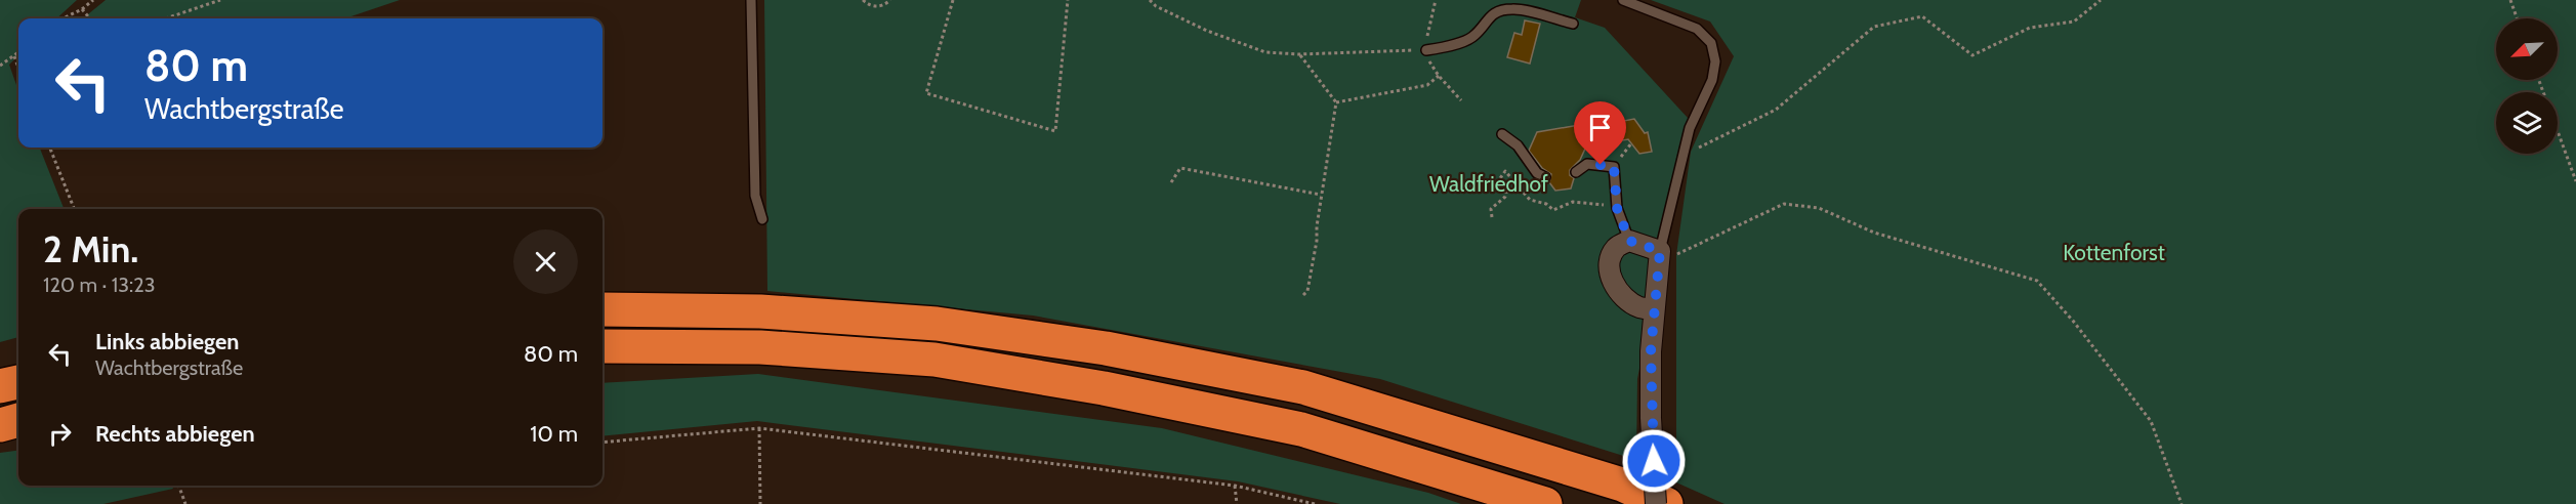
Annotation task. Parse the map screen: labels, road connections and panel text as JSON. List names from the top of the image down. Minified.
{"parks":["Waldfriedhof","Kottenforst"],"north":"bottom left","page":{"turn":["80 m","Wachtbergstraße"],"heading":["2 Min.","120 m · 13:23"],"list":[{"name":"Links abbiegen","note":"Wachtbergstraße","value":"80 m"},{"name":"Rechts abbiegen","value":"10 m"}]}}
